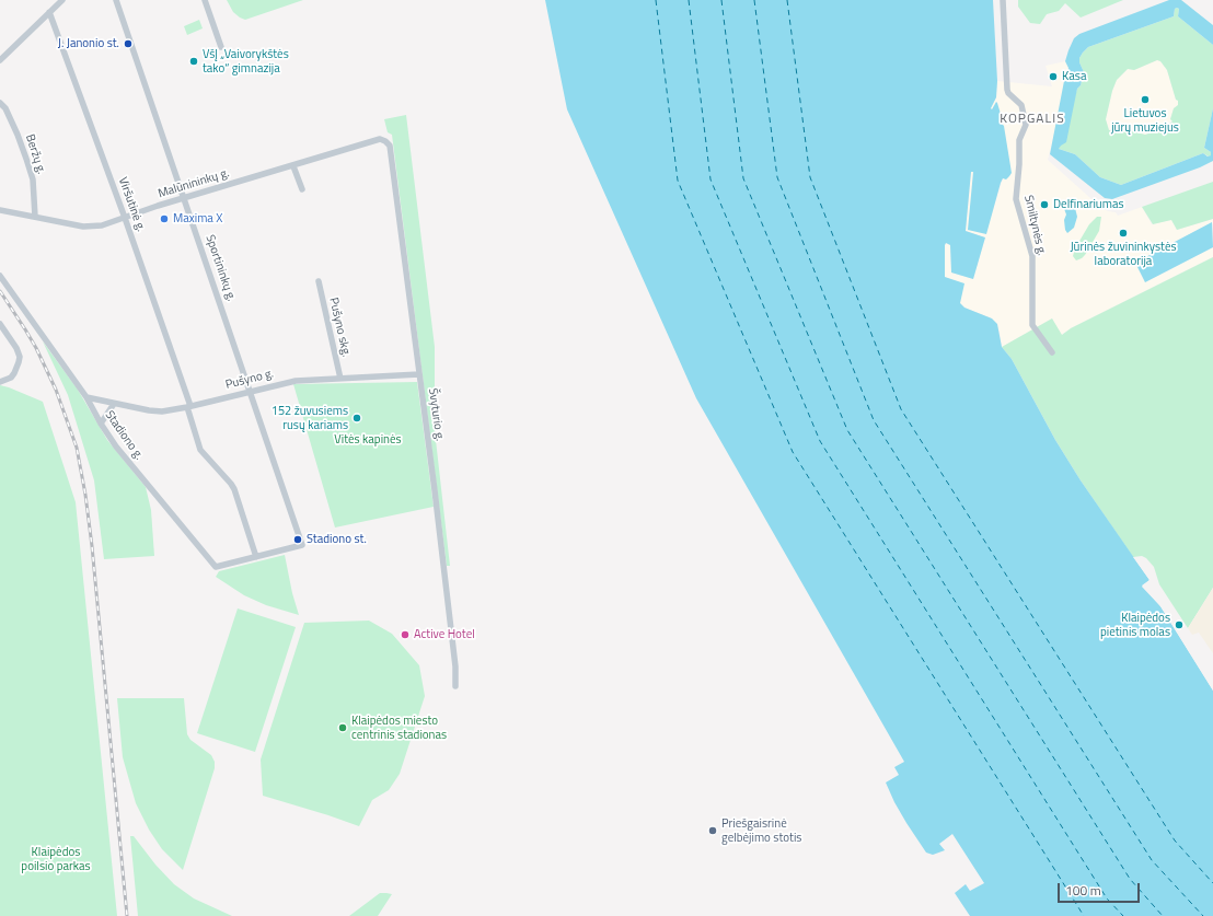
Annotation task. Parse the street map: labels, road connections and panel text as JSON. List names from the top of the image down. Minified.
{"streets":{"street":["Beržų g.","Malūnininkų g.","Viršutinė g.","Smiltynės g.","Sportininkų g.","Pušyno skg.","Pušyno g.","Švyturio g.","Stadiono g."]},"crossings":[["Beržų g.","Malūnininkų g."],["Malūnininkų g.","Viršutinė g."],["Malūnininkų g.","Sportininkų g."],["Malūnininkų g.","Švyturio g."],["Viršutinė g.","Pušyno g."],["Sportininkų g.","Pušyno g."],["Sportininkų g.","Stadiono g."],["Pušyno skg.","Pušyno g."],["Pušyno g.","Švyturio g."],["Pušyno g.","Stadiono g."]],"districts":["KOPGALIS"],"parks":["Vitės kapinės","Klaipėdos poilsio parkas"],"places":["J. Janonio st.","VšĮ „Vaivorykštės tako“ gimnazija","Kasa","Lietuvos jūrų muziejus","Delfinariumas","Maxima X","Jūrinės žuvininkystės laboratorija","152 žuvusiems rusų kariams","Stadiono st.","Klaipėdos pietinis molas","Active Hotel","Klaipėdos miesto centrinis stadionas","Priešgaisrinė gelbėjimo stotis"],"scale_bar":"100 m"}
